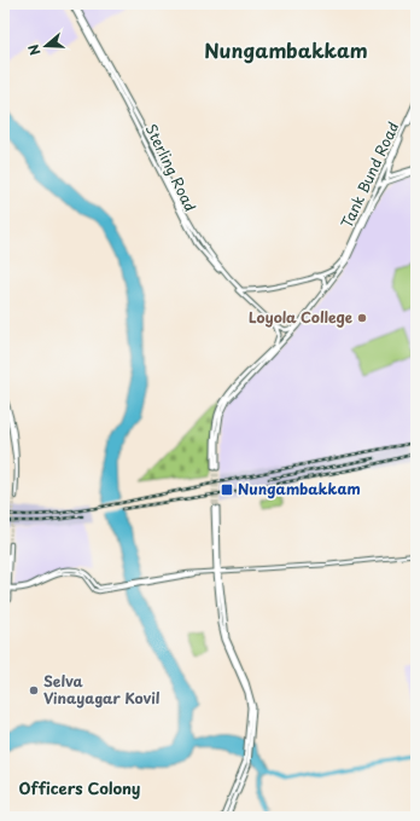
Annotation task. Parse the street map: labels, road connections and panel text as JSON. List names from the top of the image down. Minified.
{"streets":{"main road":["Sterling Road","Tank Bund Road"]},"districts":["Nungambakkam","Officers Colony"],"places":{"other":["Loyola College","Selva Vinayagar Kovil"],"transit":["Nungambakkam"]},"north":"left"}
